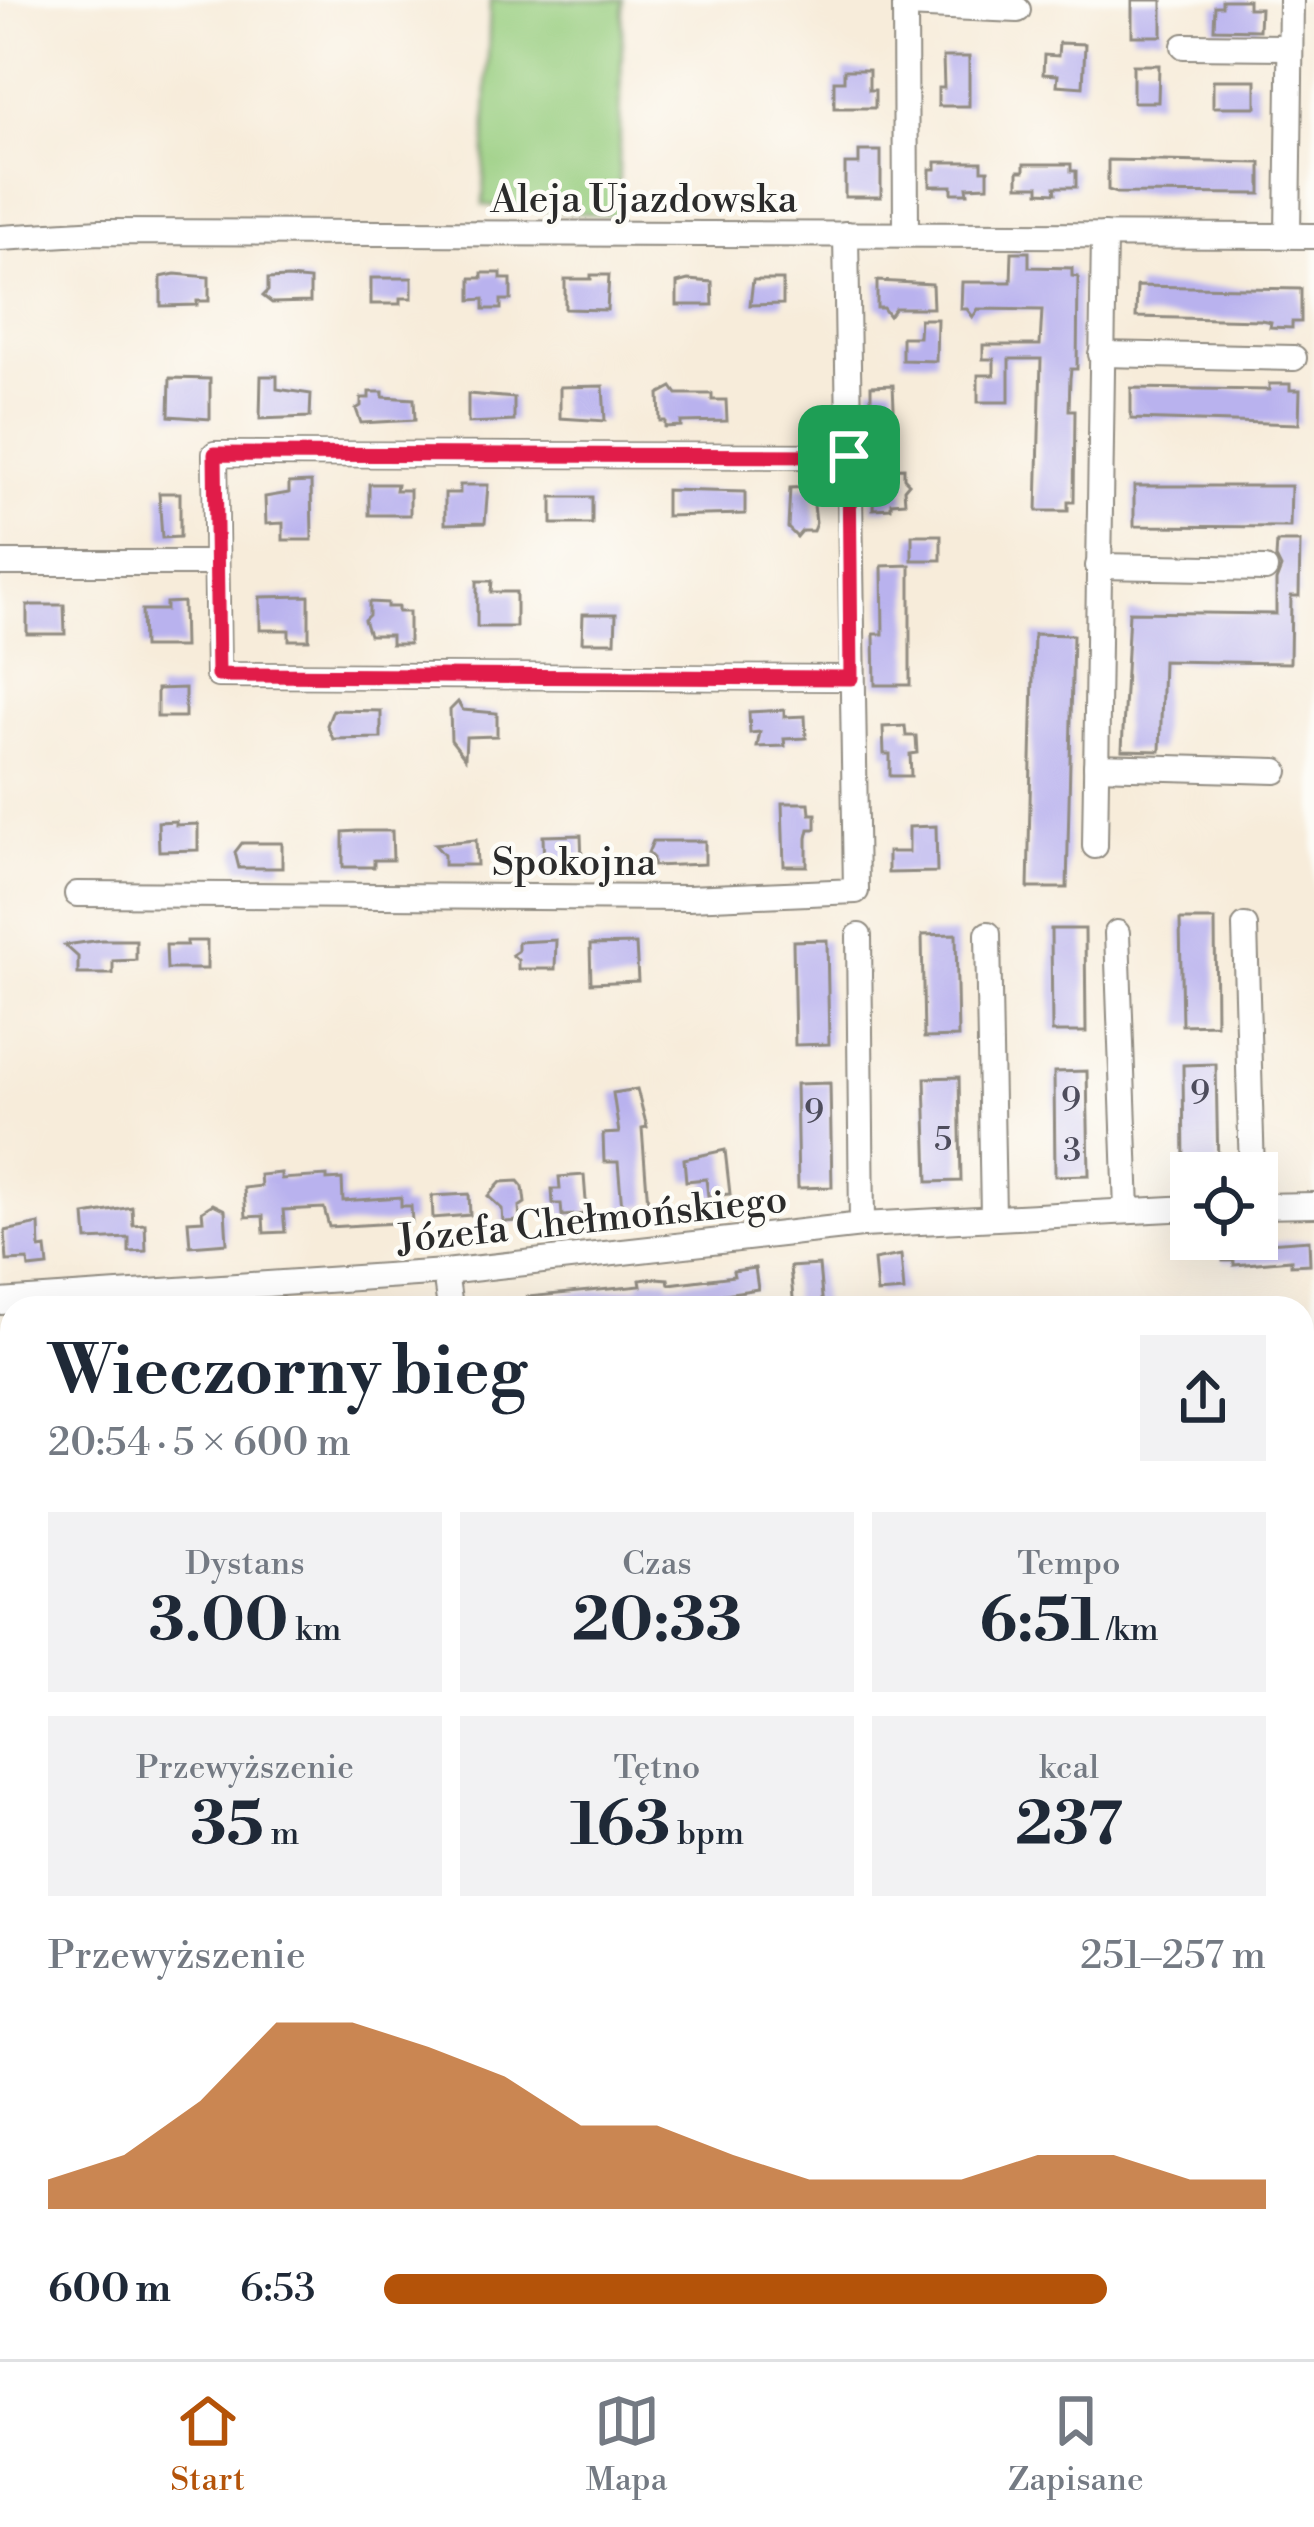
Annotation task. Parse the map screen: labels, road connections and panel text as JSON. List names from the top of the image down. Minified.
{"streets":{"street":["Aleja Ujazdowska","Spokojna","Józefa Chełmońskiego"]},"crossings":[["Aleja Ujazdowska","Spokojna"]],"house_numbers":["9","9","9","5","3"],"page":{"heading":["Wieczorny bieg","20:54 · 5 × 600 m"],"stats":[["Dystans","3.00 km"],["Czas","20:33"],["Tempo","6:51 /km"],["Przewyższenie","35 m"],["Tętno","163 bpm"],["kcal","237"]],"chart":["Przewyższenie","251–257 m"],"list":[{"name":"600 m","note":"6:53"}],"tabs":["Start","Mapa","Zapisane"]}}
